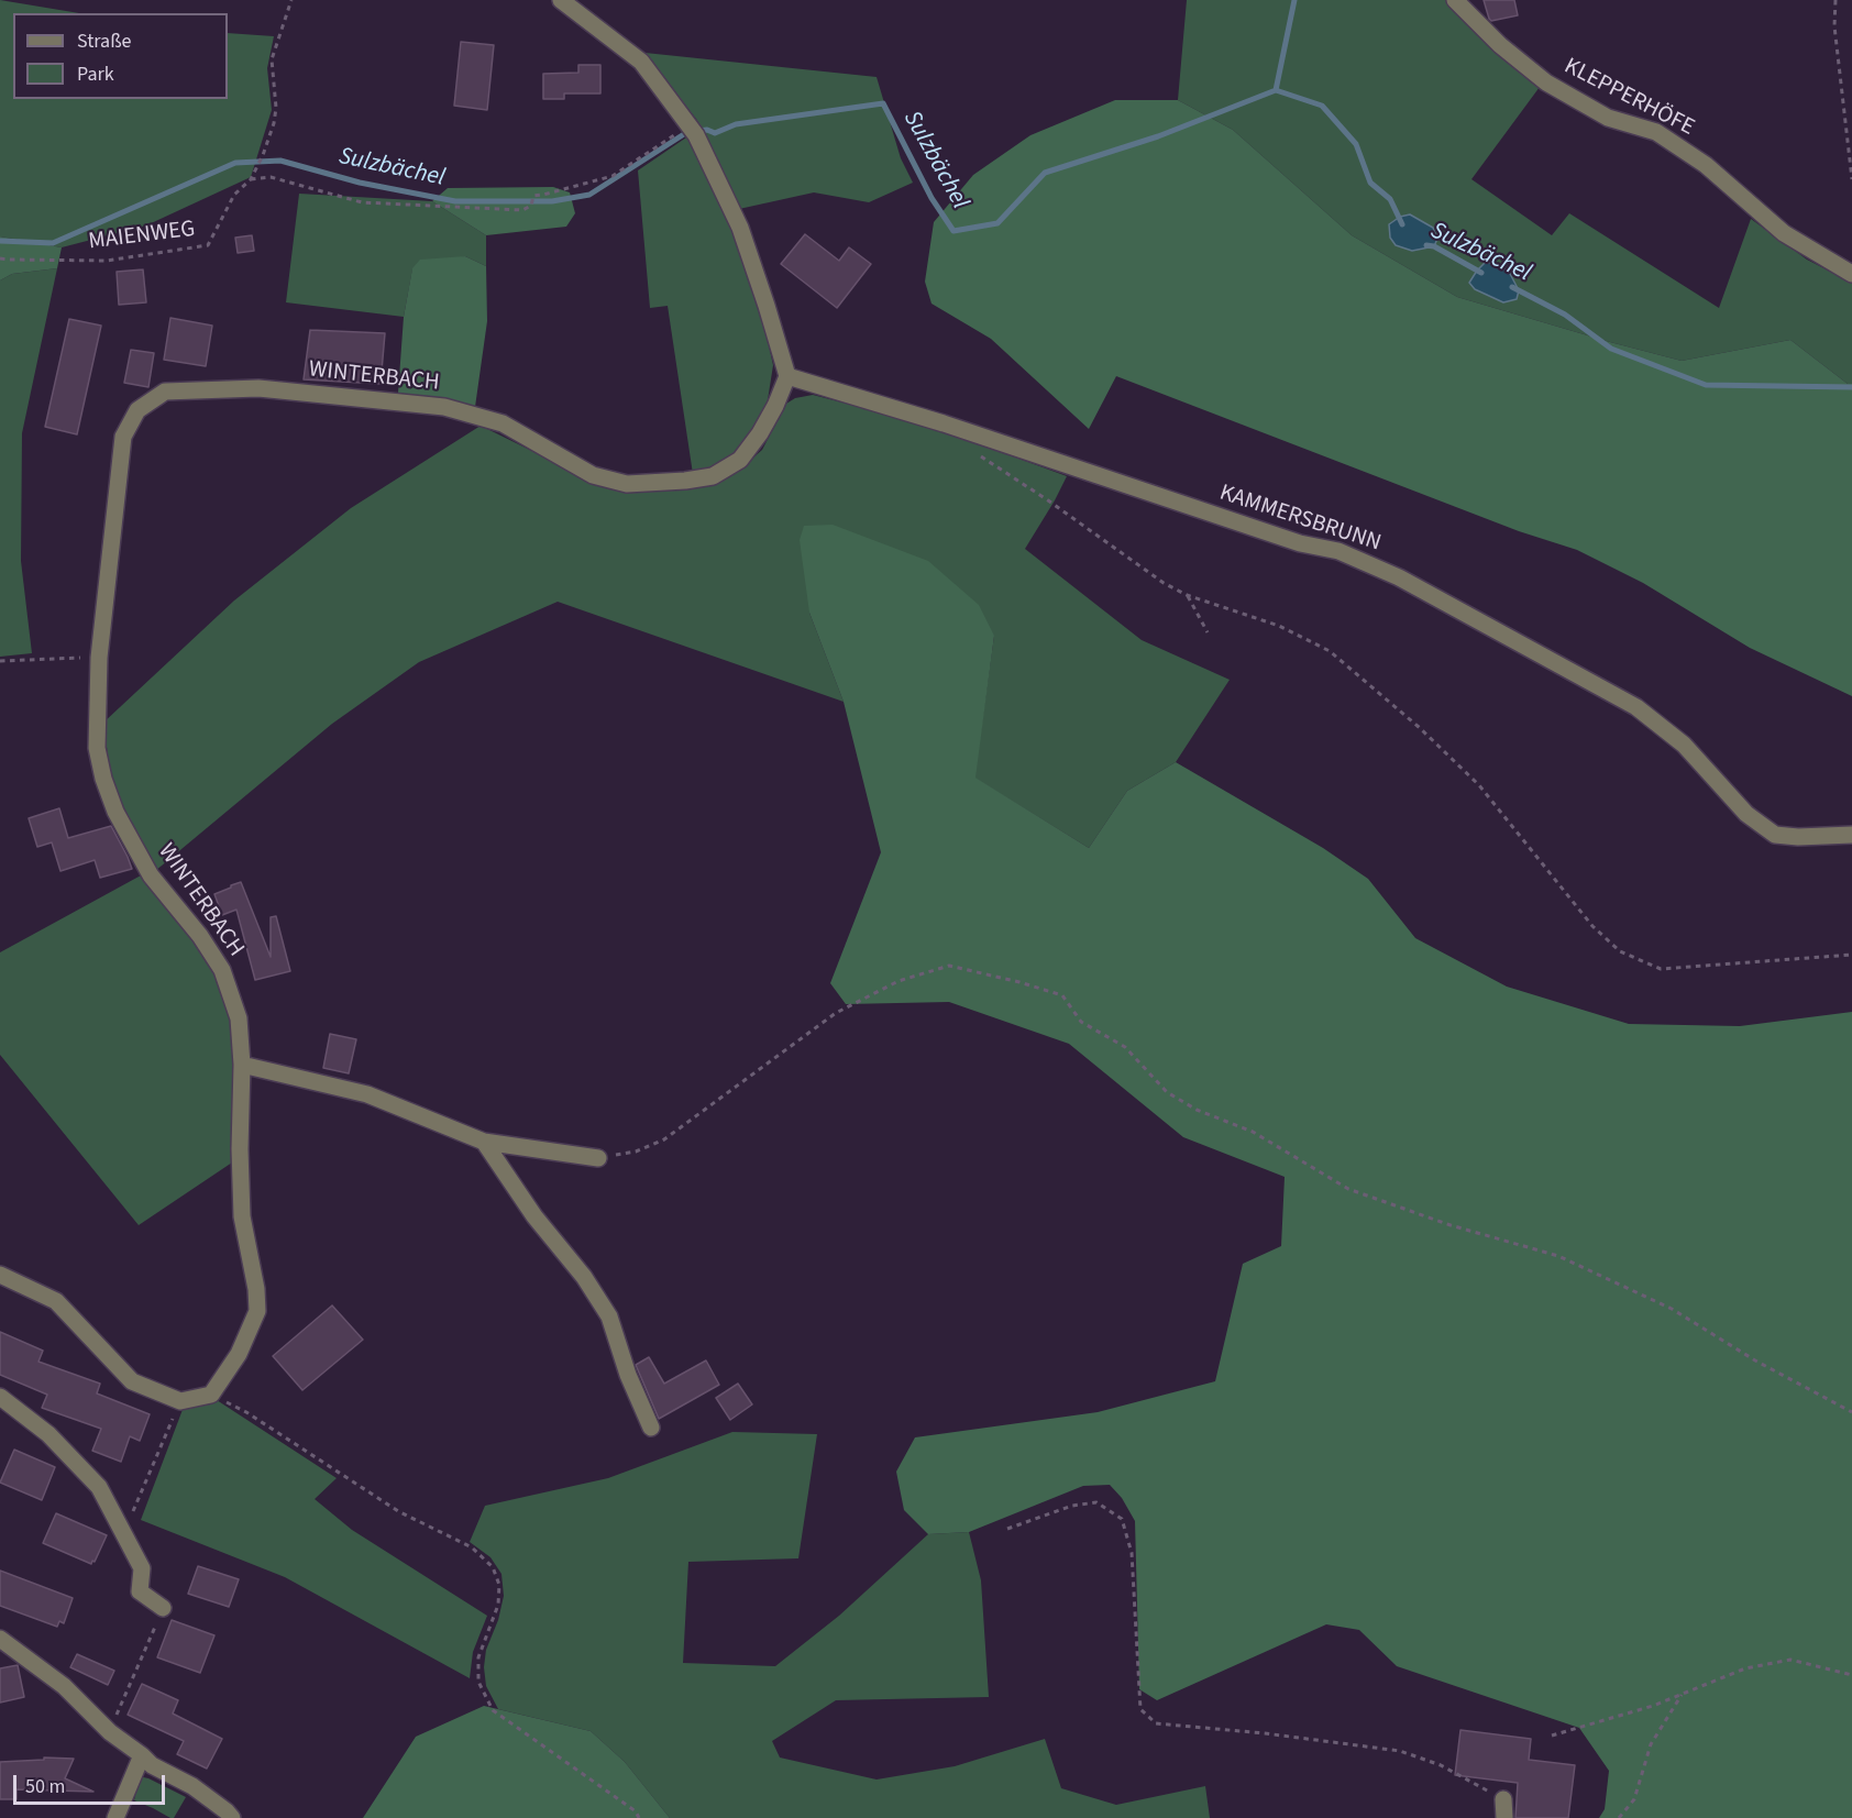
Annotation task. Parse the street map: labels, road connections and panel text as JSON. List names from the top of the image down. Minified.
{"streets":{"street":["KLEPPERHÖFE","WINTERBACH","KAMMERSBRUNN"],"path":["MAIENWEG"]},"crossings":[["WINTERBACH","KAMMERSBRUNN"]],"water":["Sulzbächel"],"legend":["Straße","Park"],"scale_bar":"50 m"}
